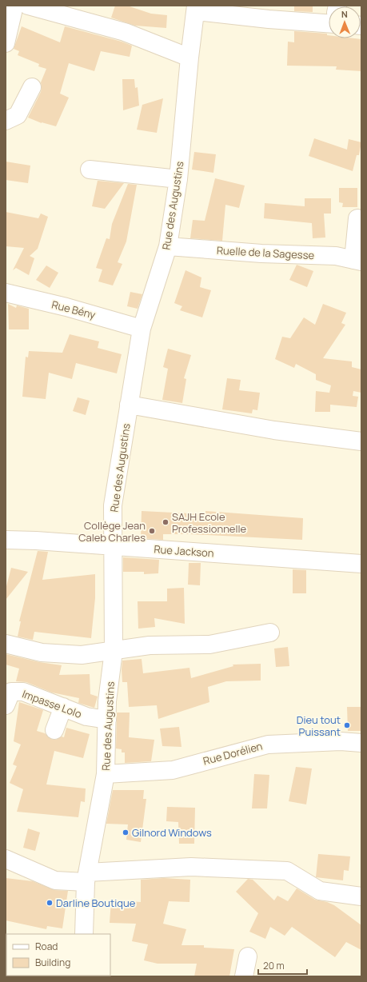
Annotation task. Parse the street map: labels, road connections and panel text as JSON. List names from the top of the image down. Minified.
{"streets":{"street":["Rue des Augustins","Ruelle de la Sagesse","Rue Bény","Rue Jackson","Impasse Lolo","Rue Dorélien"]},"crossings":[["Rue des Augustins","Ruelle de la Sagesse"],["Rue des Augustins","Rue Bény"],["Rue des Augustins","Rue Jackson"],["Rue des Augustins","Impasse Lolo"],["Rue des Augustins","Rue Dorélien"]],"places":["SAJH Ecole Professionnelle","Collège Jean Caleb Charles","Dieu tout Puissant","Gilnord Windows","Darline Boutique"],"legend":["Road","Building"],"scale_bar":"20 m","north":"top"}
